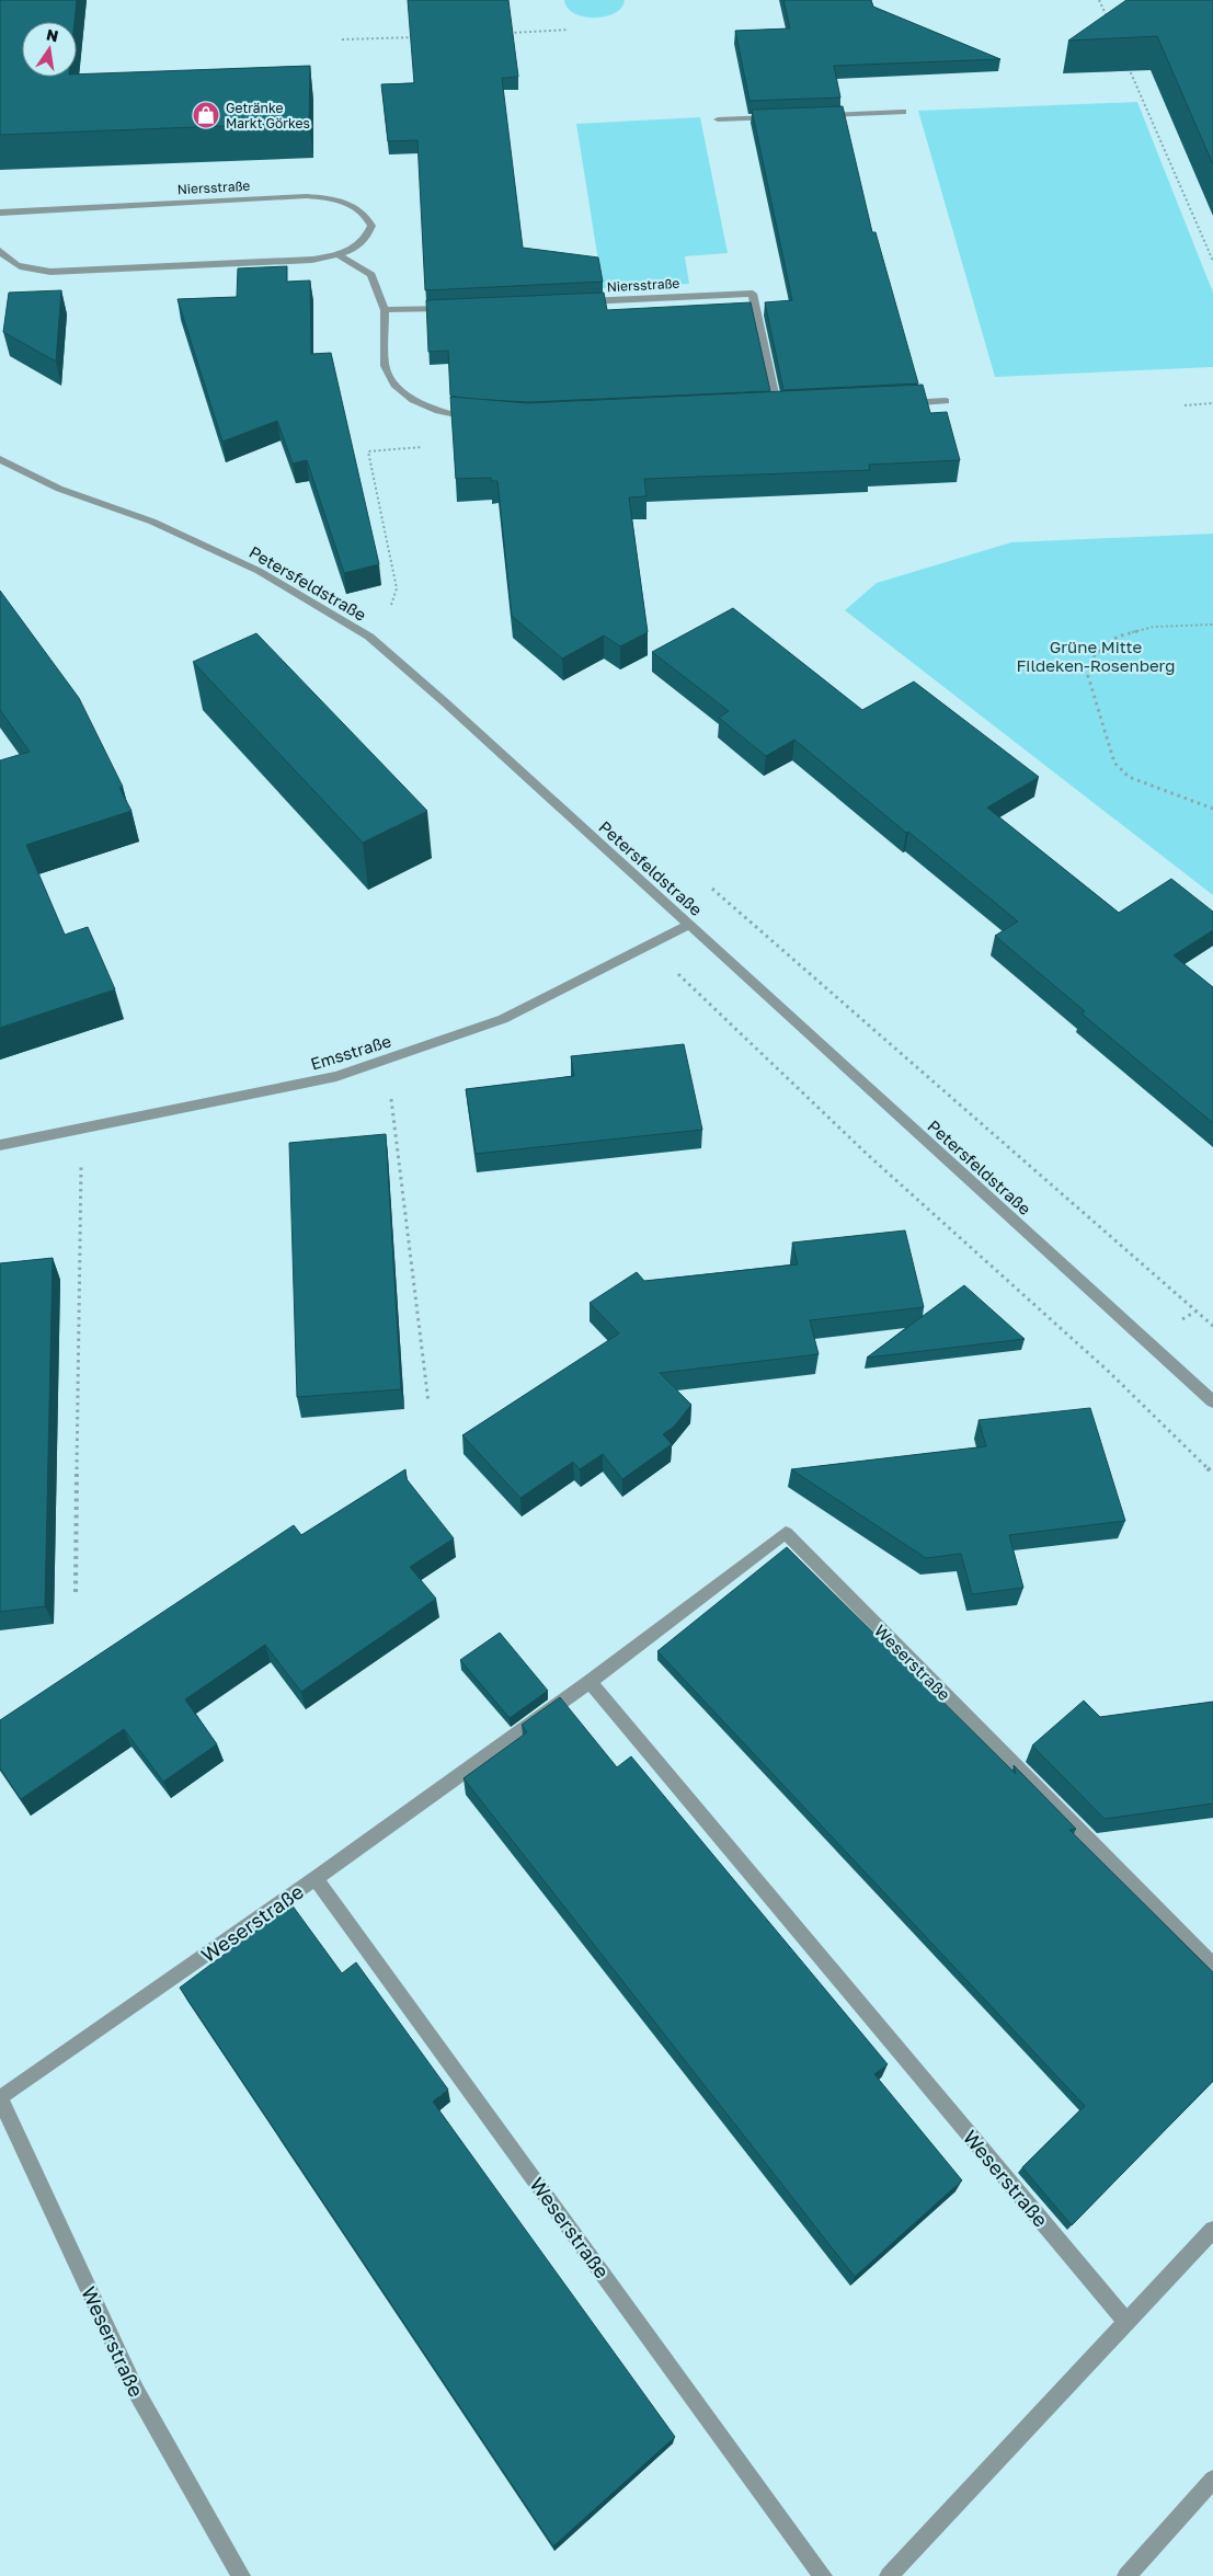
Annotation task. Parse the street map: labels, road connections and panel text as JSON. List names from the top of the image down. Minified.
{"streets":{"street":["Niersstraße","Petersfeldstraße","Emsstraße","Weserstraße"]},"crossings":[["Petersfeldstraße","Emsstraße"]],"parks":["Grüne Mitte Fildeken-Rosenberg"],"places":{"shop":["Getränke Markt Görkes"]},"north":"top"}
